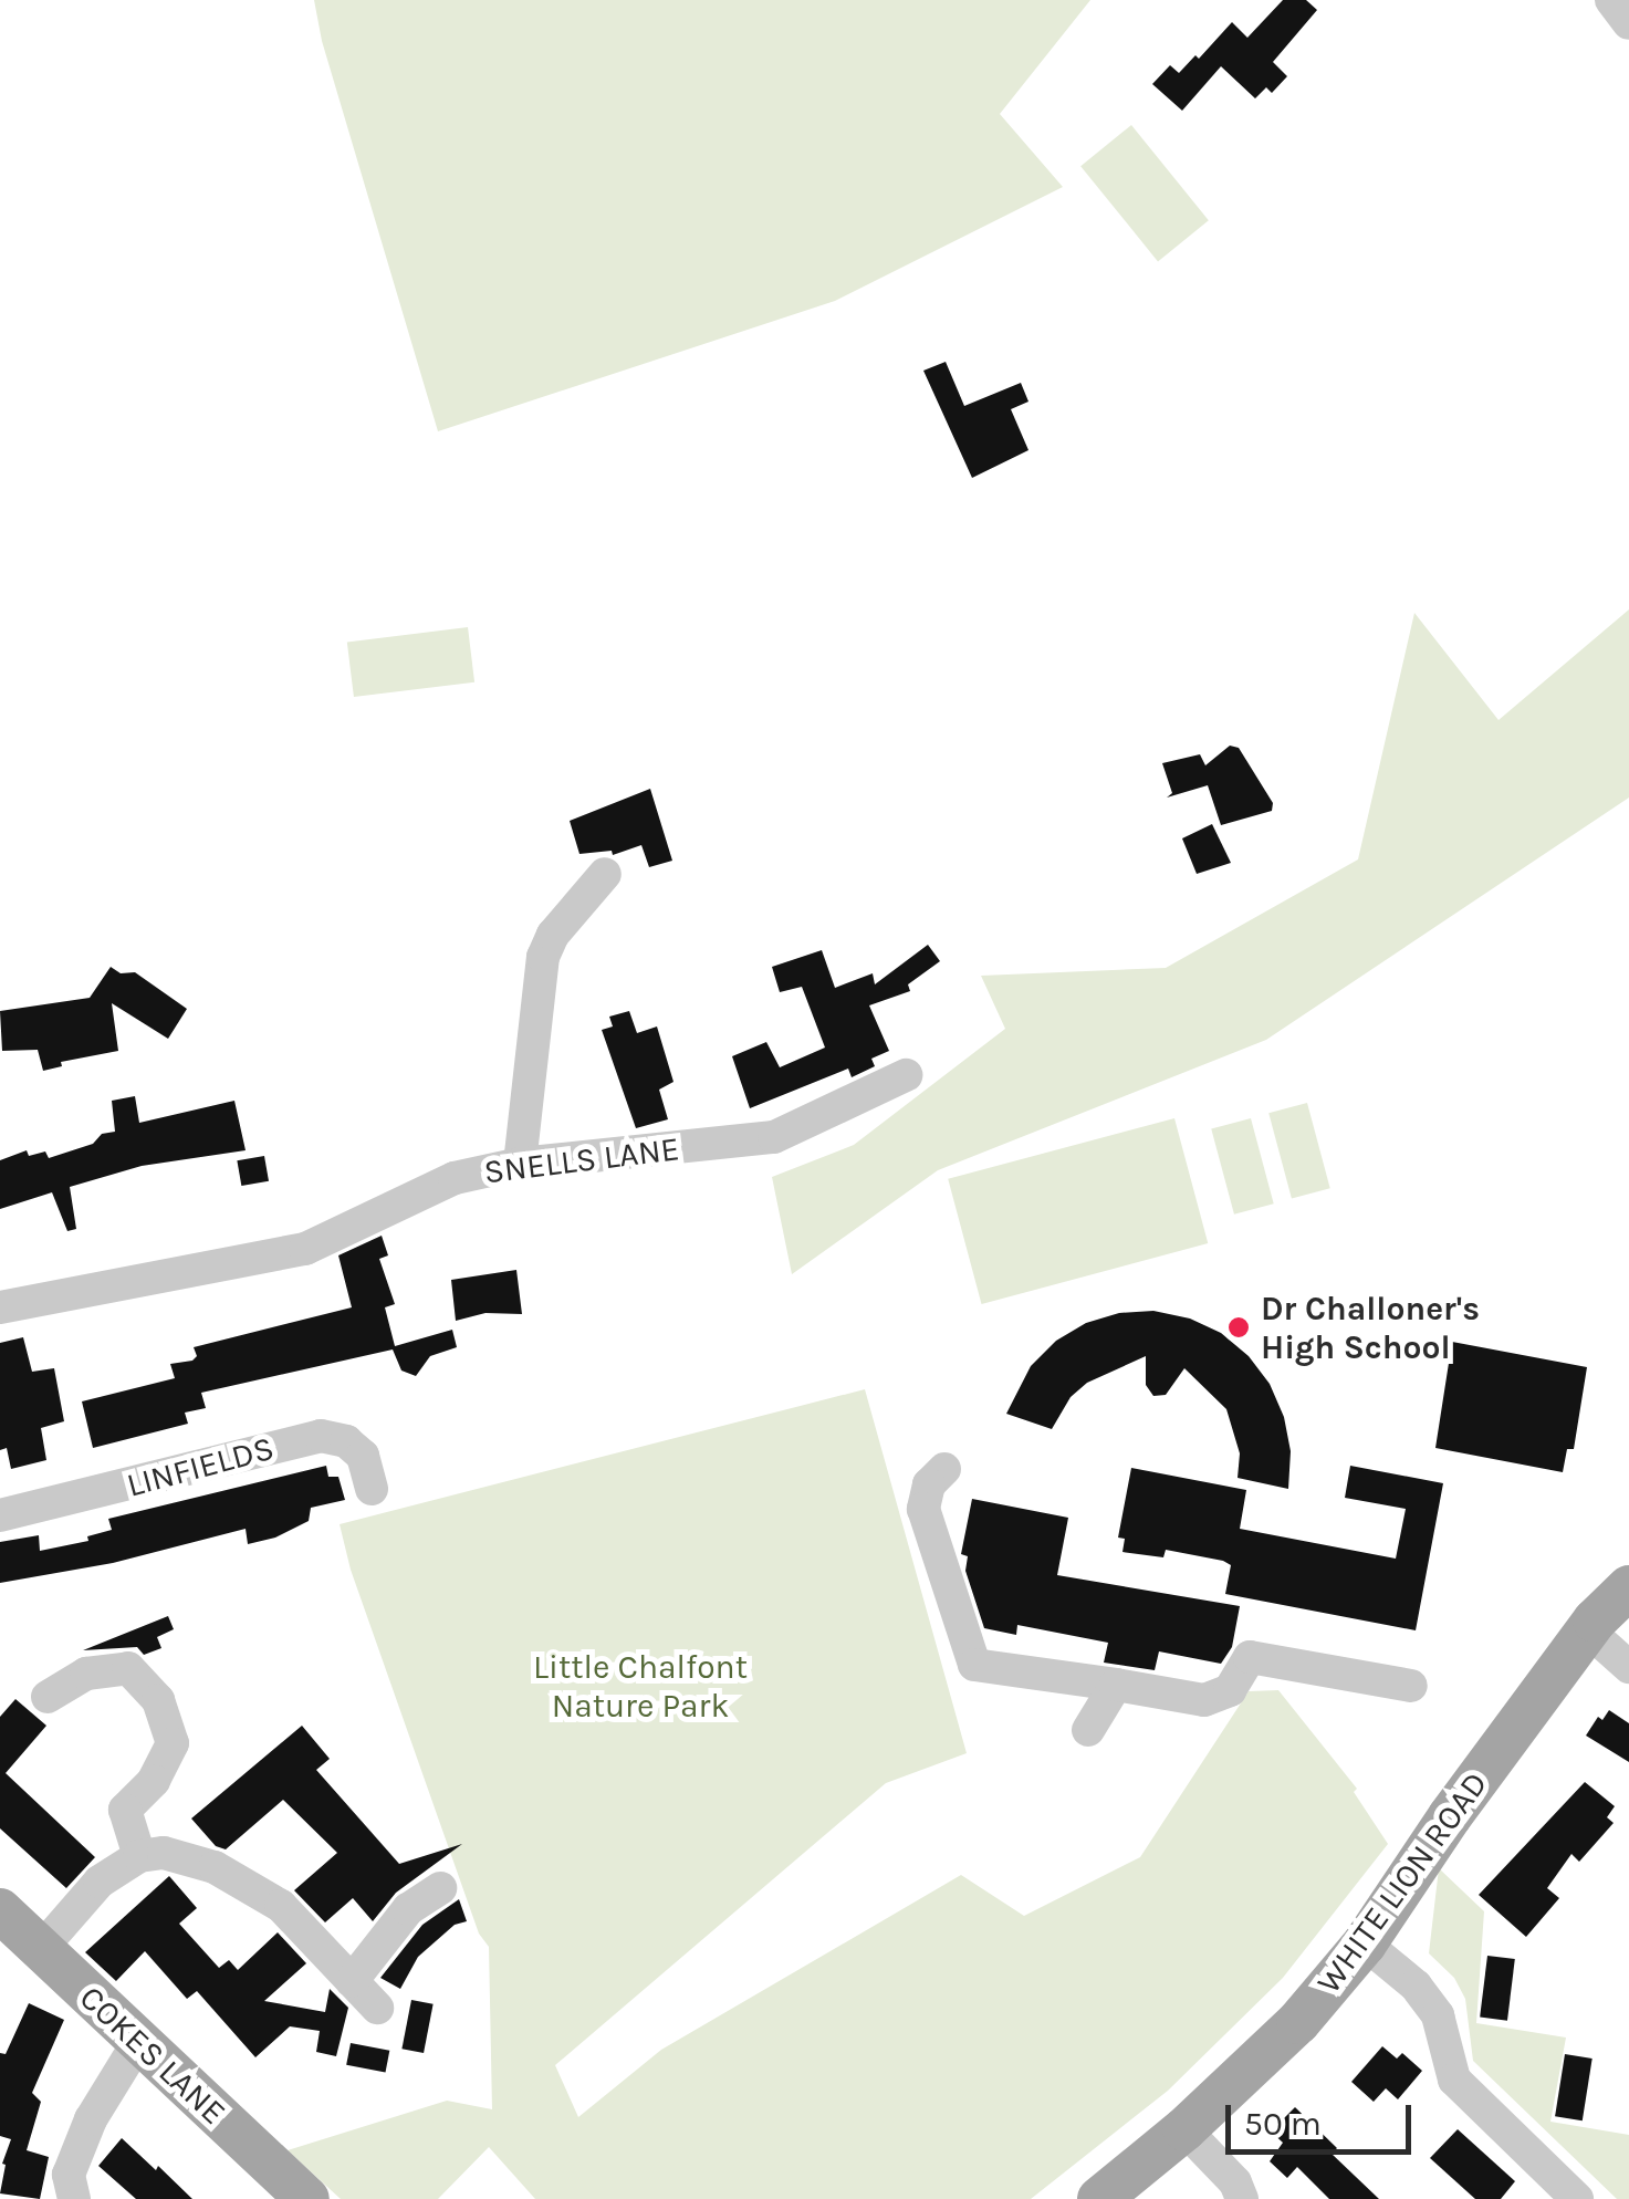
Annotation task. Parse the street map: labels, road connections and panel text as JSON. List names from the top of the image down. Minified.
{"streets":{"main road":["WHITE LION ROAD","COKES LANE"],"street":["SNELLS LANE","LINFIELDS"]},"parks":["Little Chalfont Nature Park"],"places":["Dr Challoner's High School"],"scale_bar":"50 m"}
